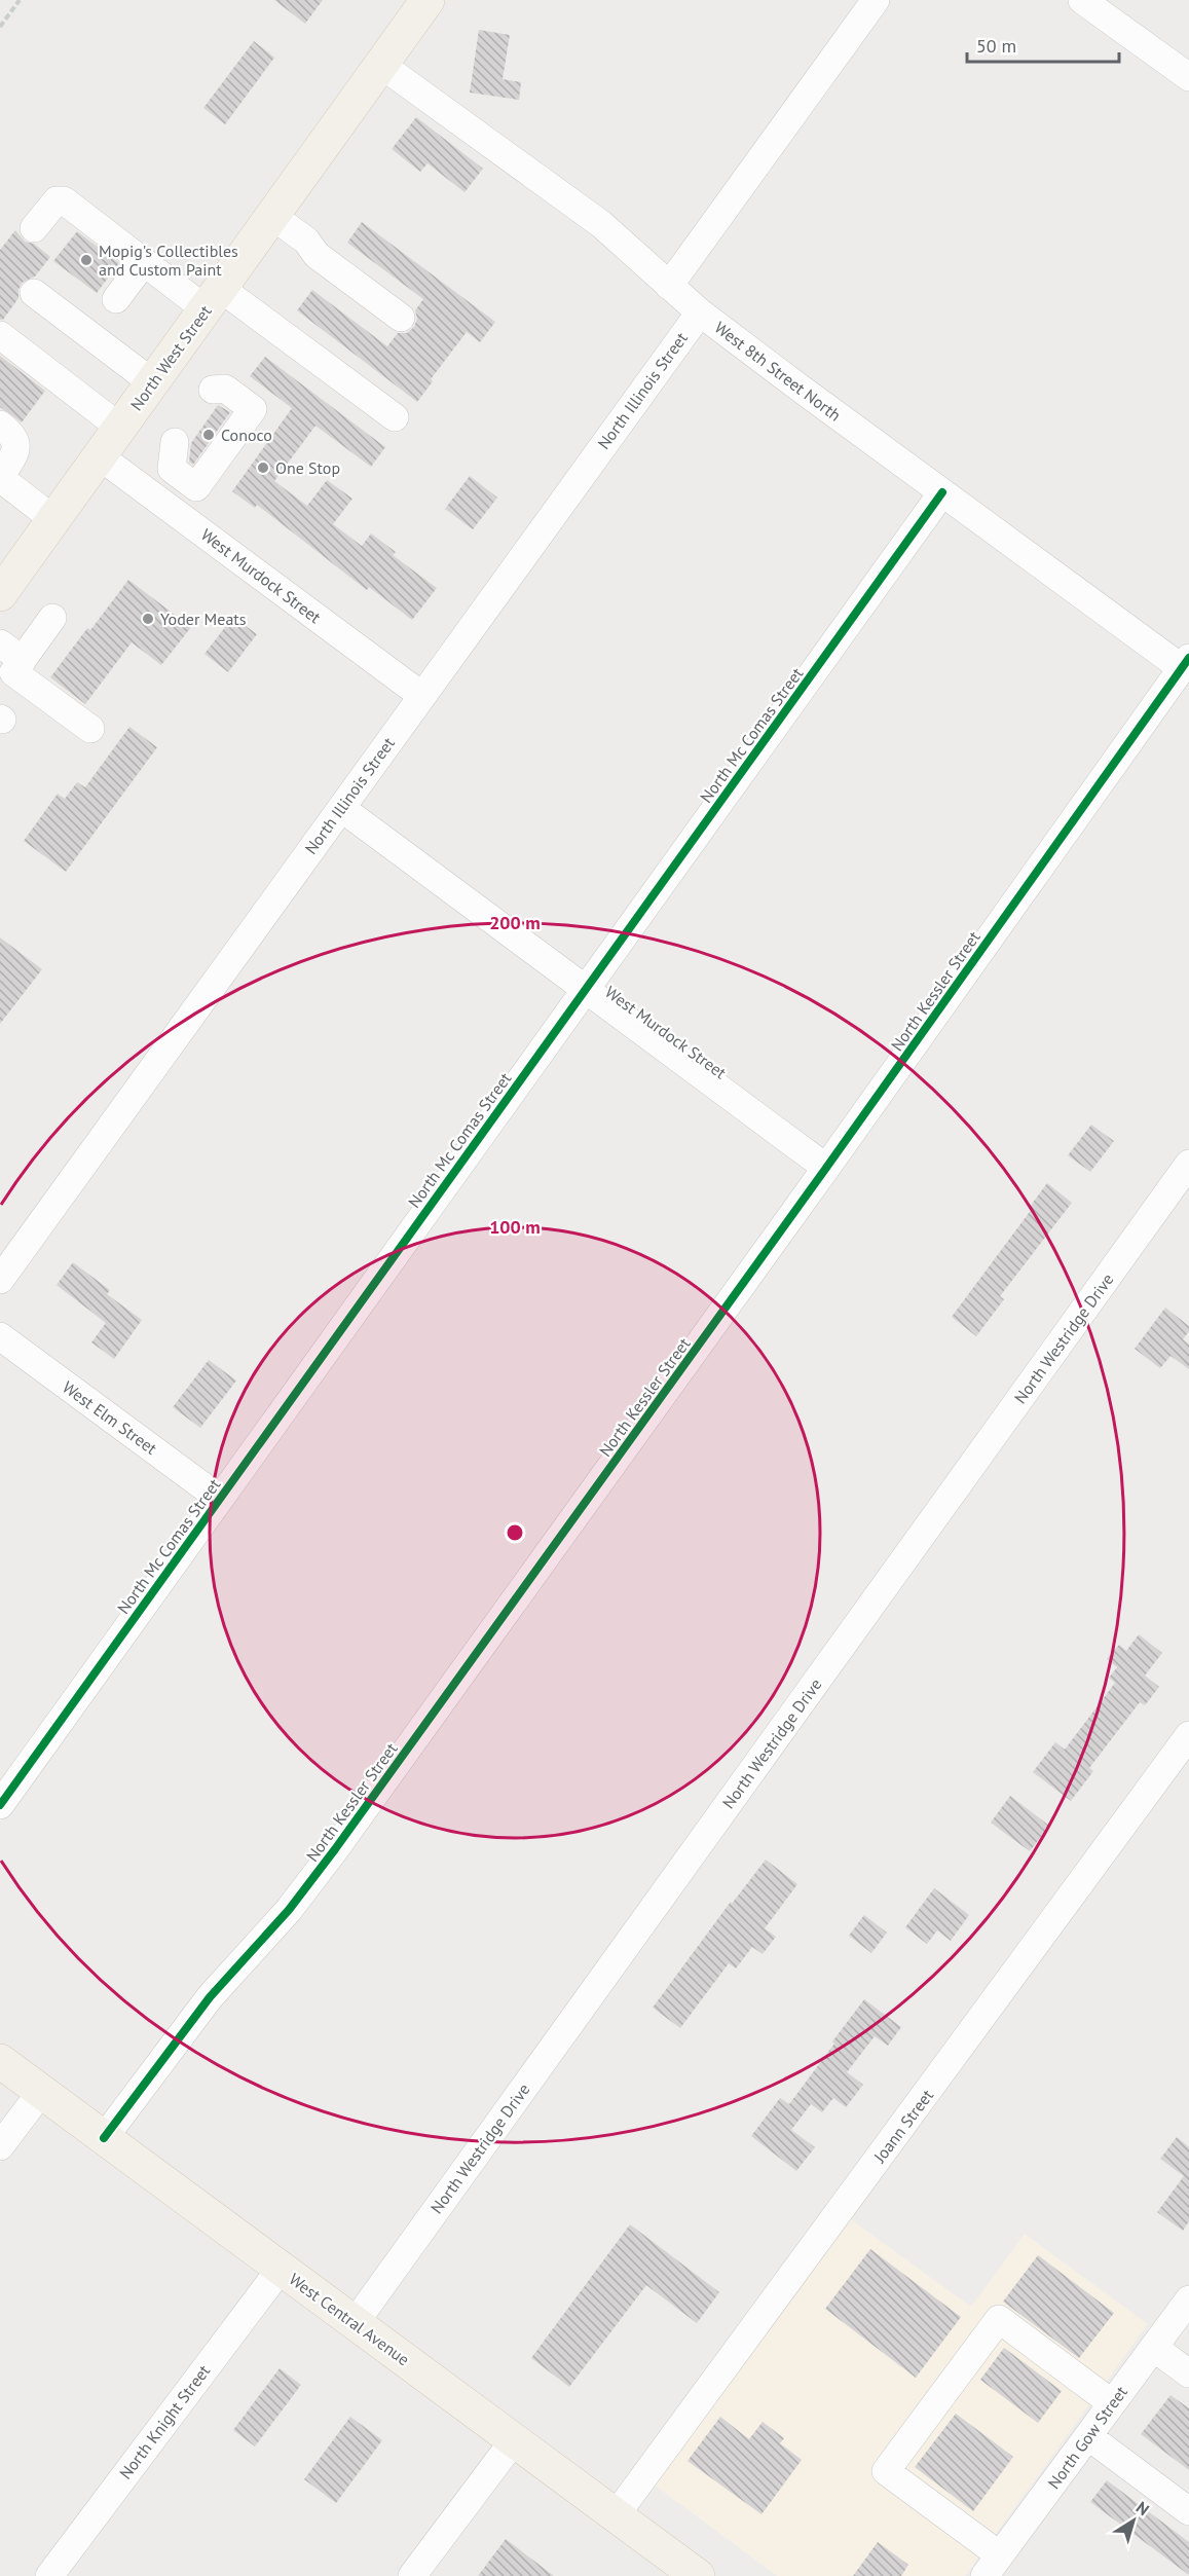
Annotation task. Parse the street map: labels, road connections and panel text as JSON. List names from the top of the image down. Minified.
{"streets":{"main road":["North West Street","West Central Avenue"],"street":["West 8th Street North","North Illinois Street","West Murdock Street","North Mc Comas Street","North Kessler Street","North Westridge Drive","West Elm Street","Joann Street","North Knight Street","North Gow Street"]},"crossings":[["North West Street","West 8th Street North"],["North West Street","West Murdock Street"],["West 8th Street North","North Illinois Street"],["West 8th Street North","North Mc Comas Street"],["West 8th Street North","North Kessler Street"],["North Illinois Street","West Murdock Street"],["West Murdock Street","North Mc Comas Street"],["West Murdock Street","North Kessler Street"],["North Mc Comas Street","West Elm Street"],["North Kessler Street","West Central Avenue"],["North Westridge Drive","West Central Avenue"],["Joann Street","West Central Avenue"],["West Central Avenue","North Knight Street"]],"places":["Mopig's Collectibles and Custom Paint","Conoco","One Stop","Yoder Meats"],"scale_bar":"50 m","north":"top right","rings":["200 m","100 m"]}
